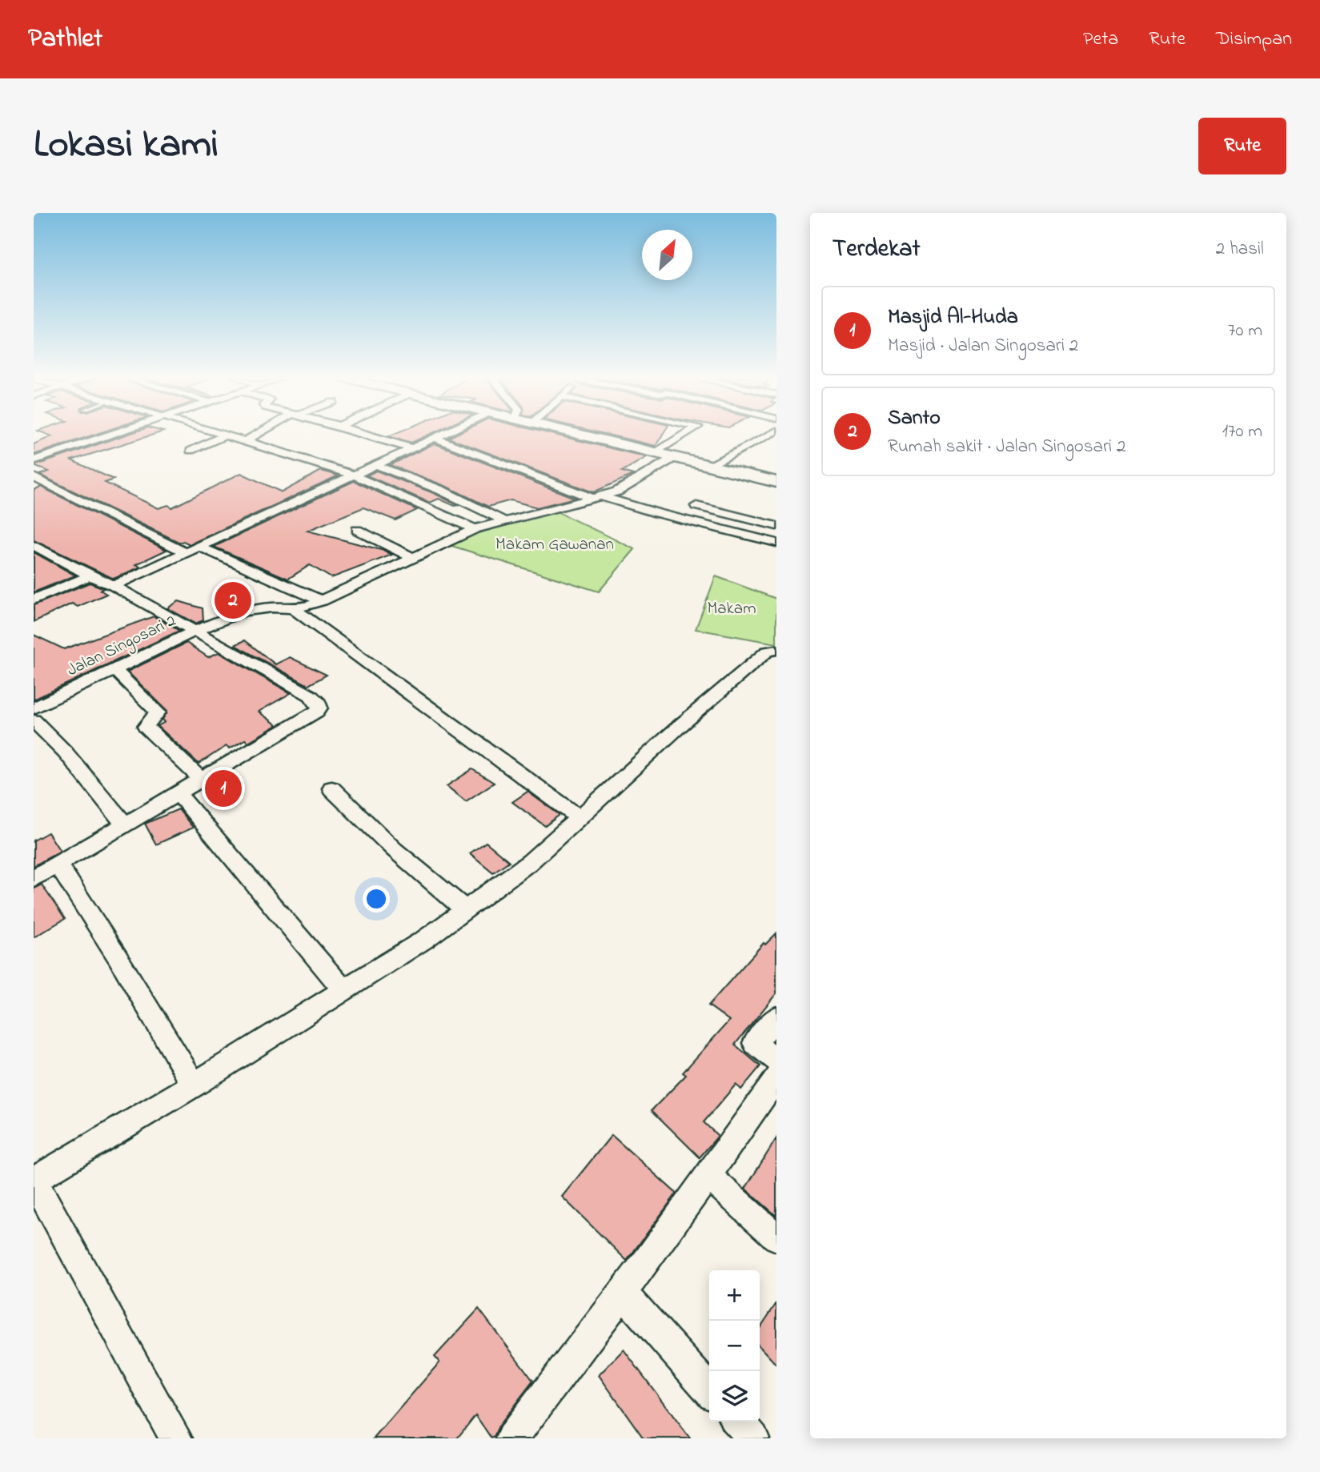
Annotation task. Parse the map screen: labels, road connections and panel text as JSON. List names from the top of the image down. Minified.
{"streets":{"street":["Jalan Singosari 2"]},"parks":["Makam Gawanan","Makam"],"north":"top right","page":{"header":"Pathlet","nav":["Peta","Rute","Disimpan"],"title":"Lokasi kami","buttons":"Rute","heading":["Terdekat","2 hasil"],"list":[{"mark":"1","name":"Masjid Al-Huda","note":"Masjid · Jalan Singosari 2","value":"70 m"},{"mark":"2","name":"Santo","note":"Rumah sakit · Jalan Singosari 2","value":"170 m"}],"pins":["2","1"],"map_buttons":["+","−"]}}
